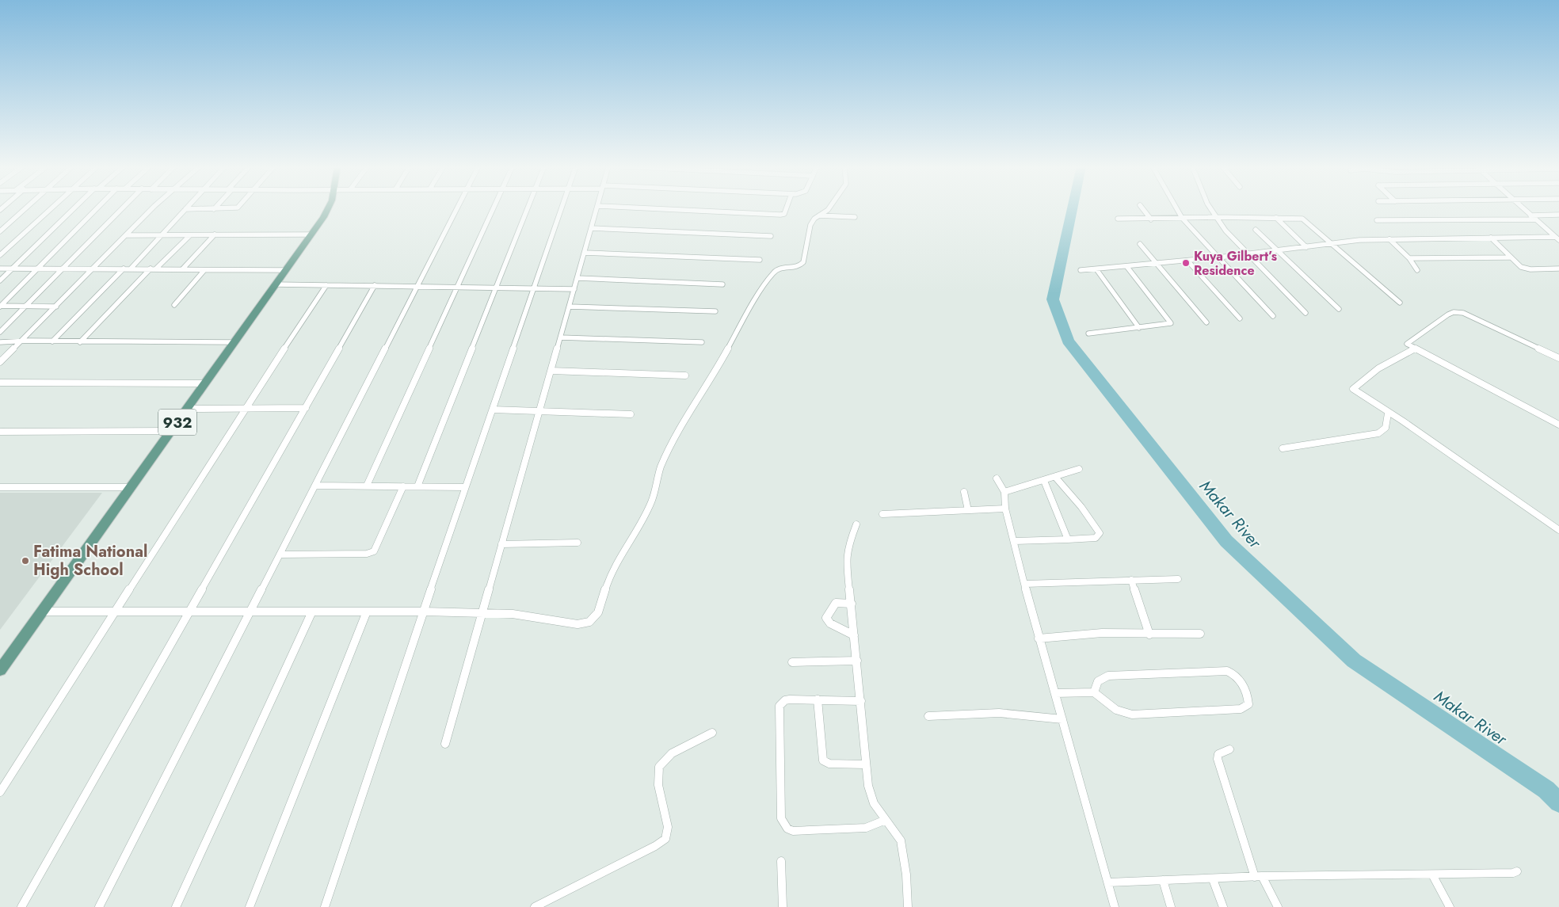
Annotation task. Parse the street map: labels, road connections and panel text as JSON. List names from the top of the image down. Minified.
{"streets":{"main road":["932"]},"water":["Makar River"],"places":["Kuya Gilbert’s Residence","Fatima National High School"]}
